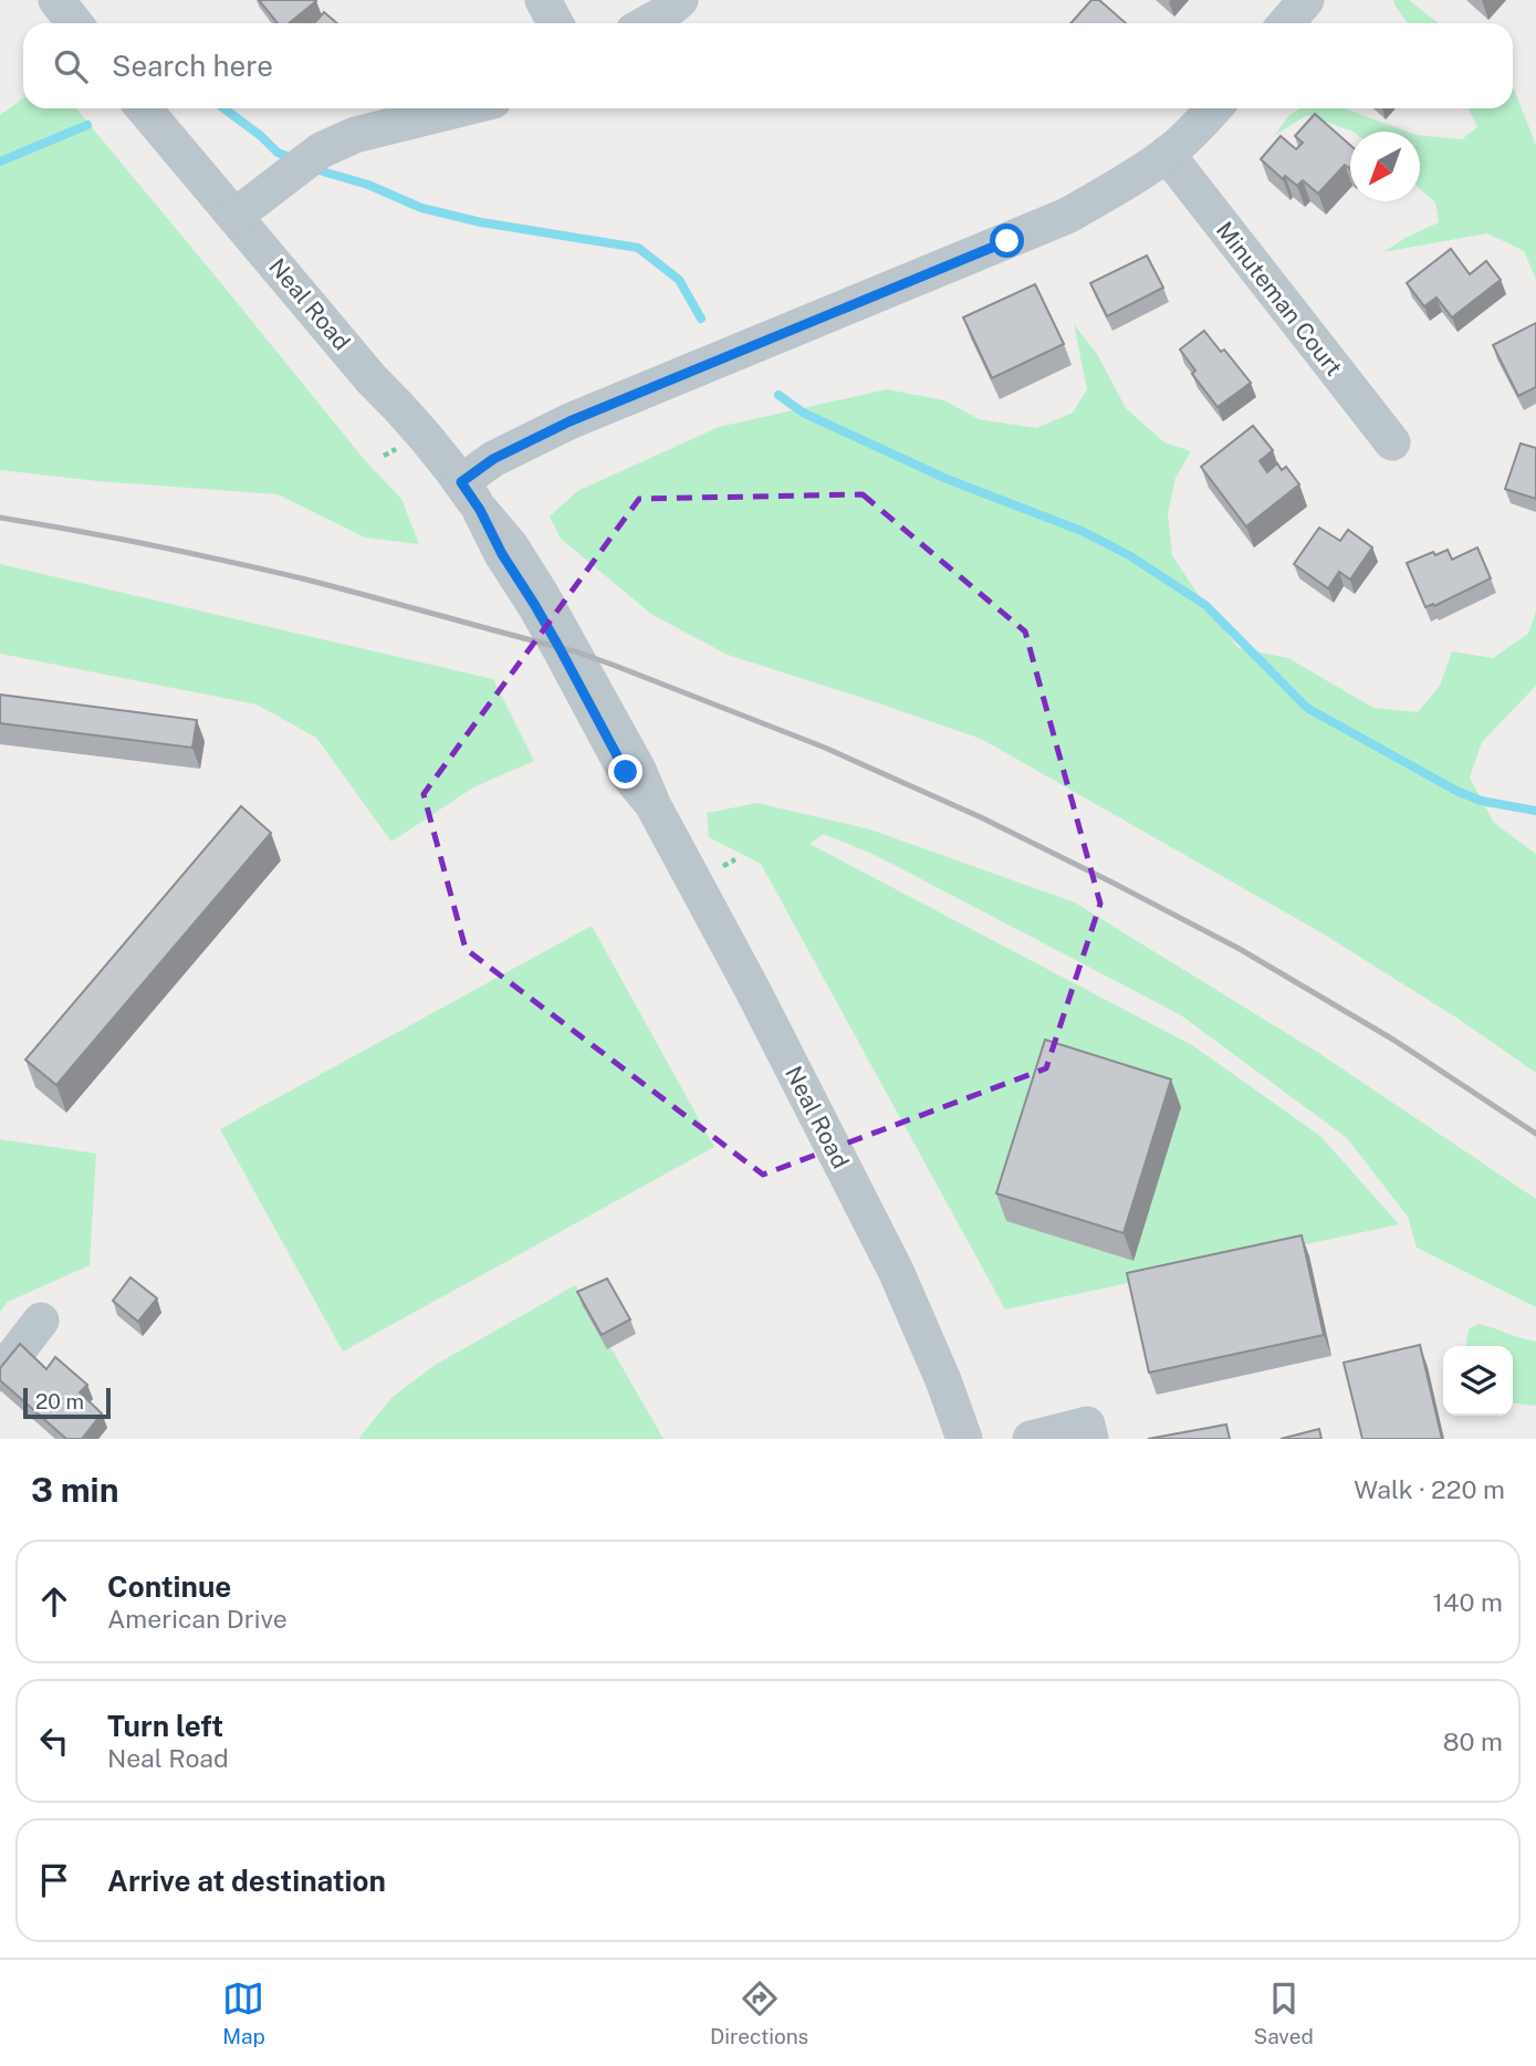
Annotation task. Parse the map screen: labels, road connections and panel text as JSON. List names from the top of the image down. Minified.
{"streets":{"street":["Minuteman Court","Neal Road"]},"scale_bar":"20 m","north":"bottom left","page":{"search":"Search here","scale":"20 m","heading":["3 min","Walk · 220 m"],"list":[["Continue","American Drive","140 m"],["Turn left","Neal Road","80 m"],"Arrive at destination"],"nav":["Map","Directions","Saved"]}}
